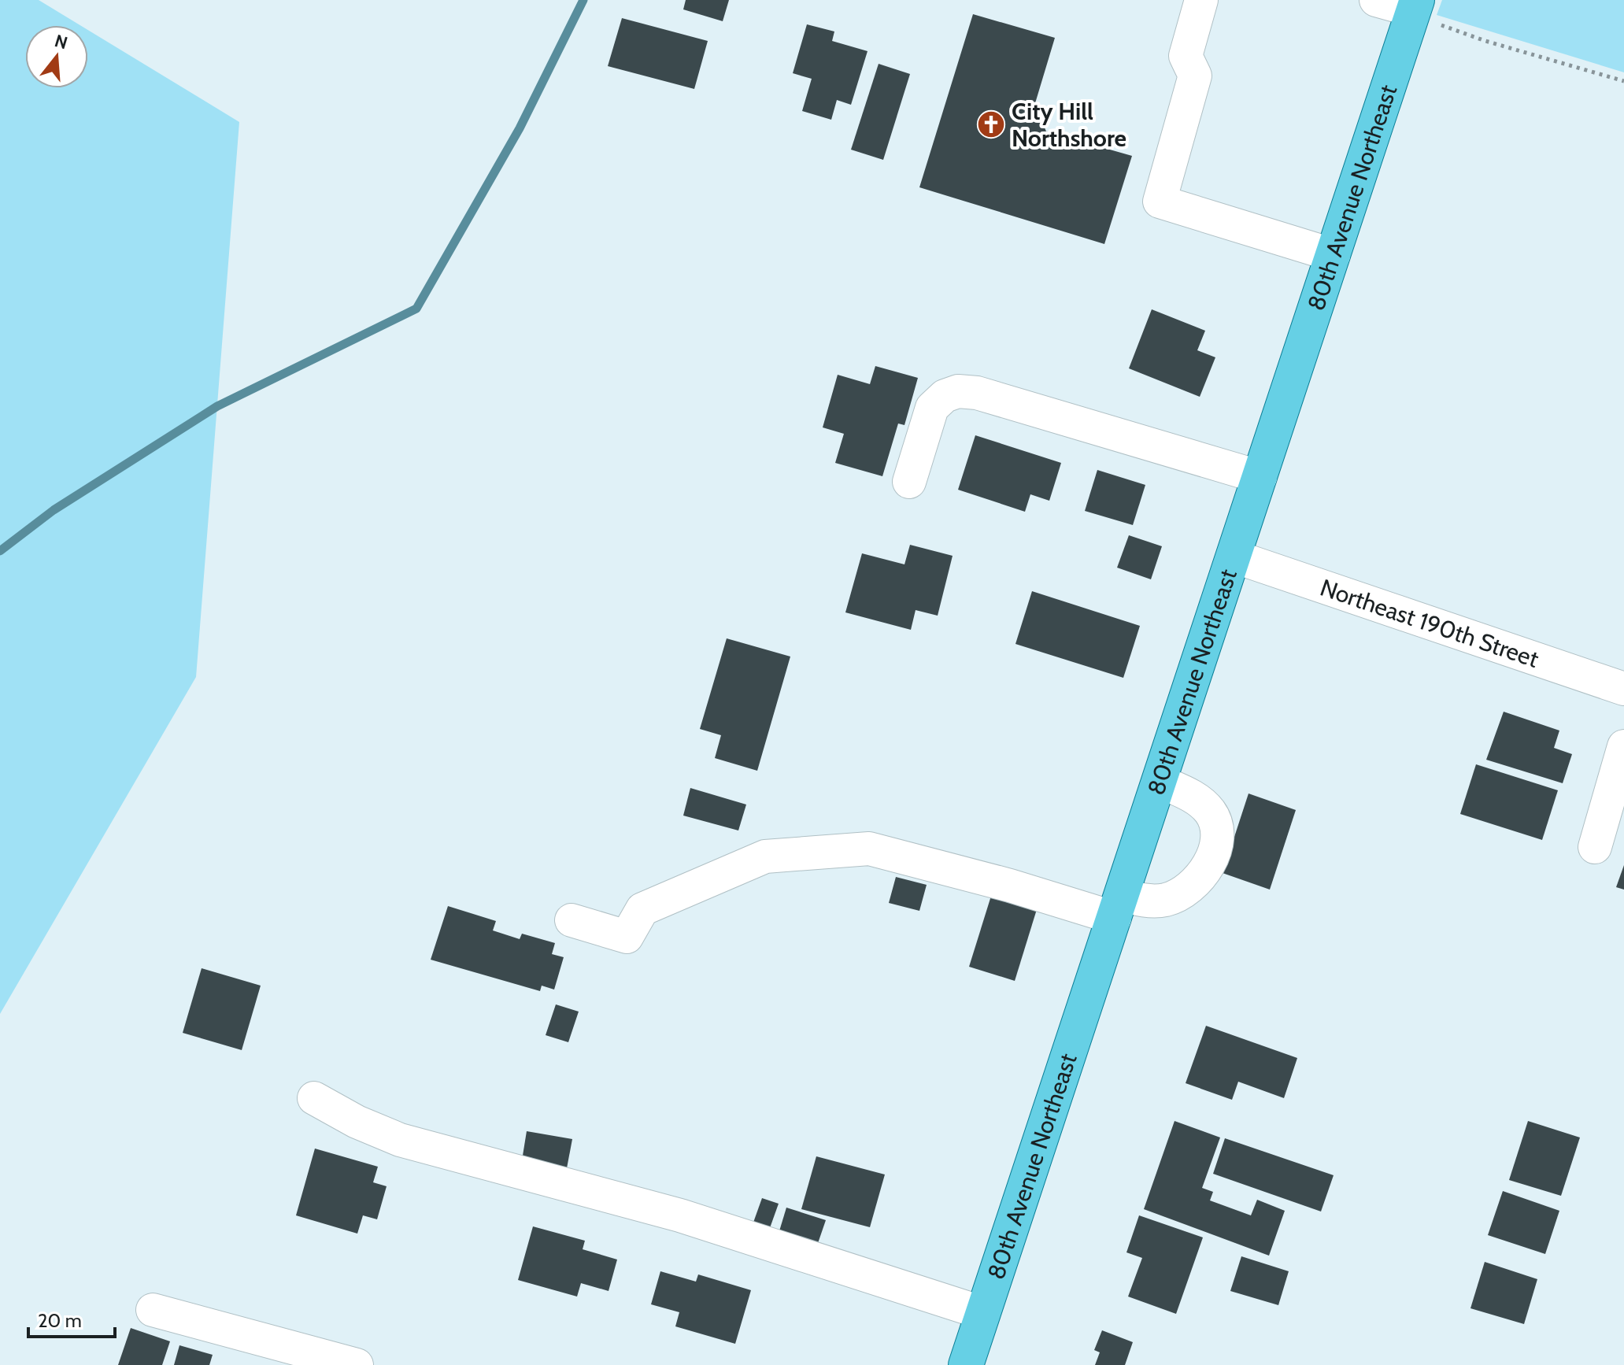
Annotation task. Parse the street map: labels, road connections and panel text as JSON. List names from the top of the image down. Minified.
{"streets":{"main road":["80th Avenue Northeast"],"street":["Northeast 190th Street"]},"crossings":[["80th Avenue Northeast","Northeast 190th Street"]],"places":{"church":["City Hill Northshore"]},"scale_bar":"20 m","north":"top"}
